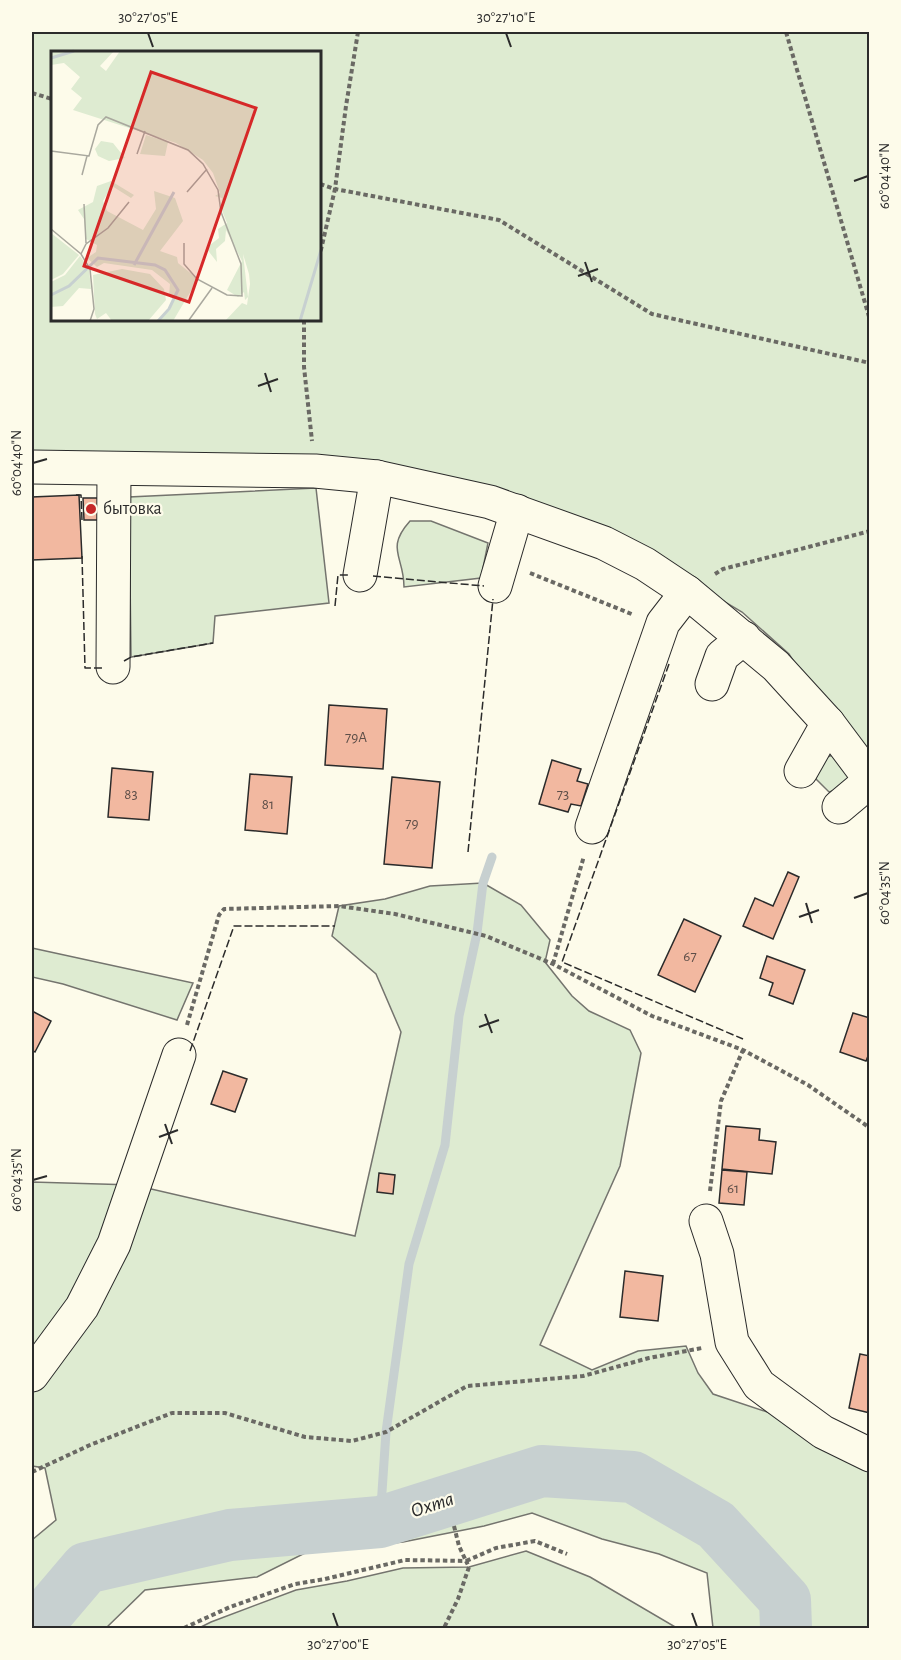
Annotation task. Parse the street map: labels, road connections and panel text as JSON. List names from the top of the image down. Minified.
{"water":["Охта"],"places":["бытовка"],"house_numbers":["79А","83","73","81","79","67","61"],"coordinates":["30°27'05\"E","30°27'10\"E","60°04'40\"N","60°04'35\"N","30°27'00\"E"]}
